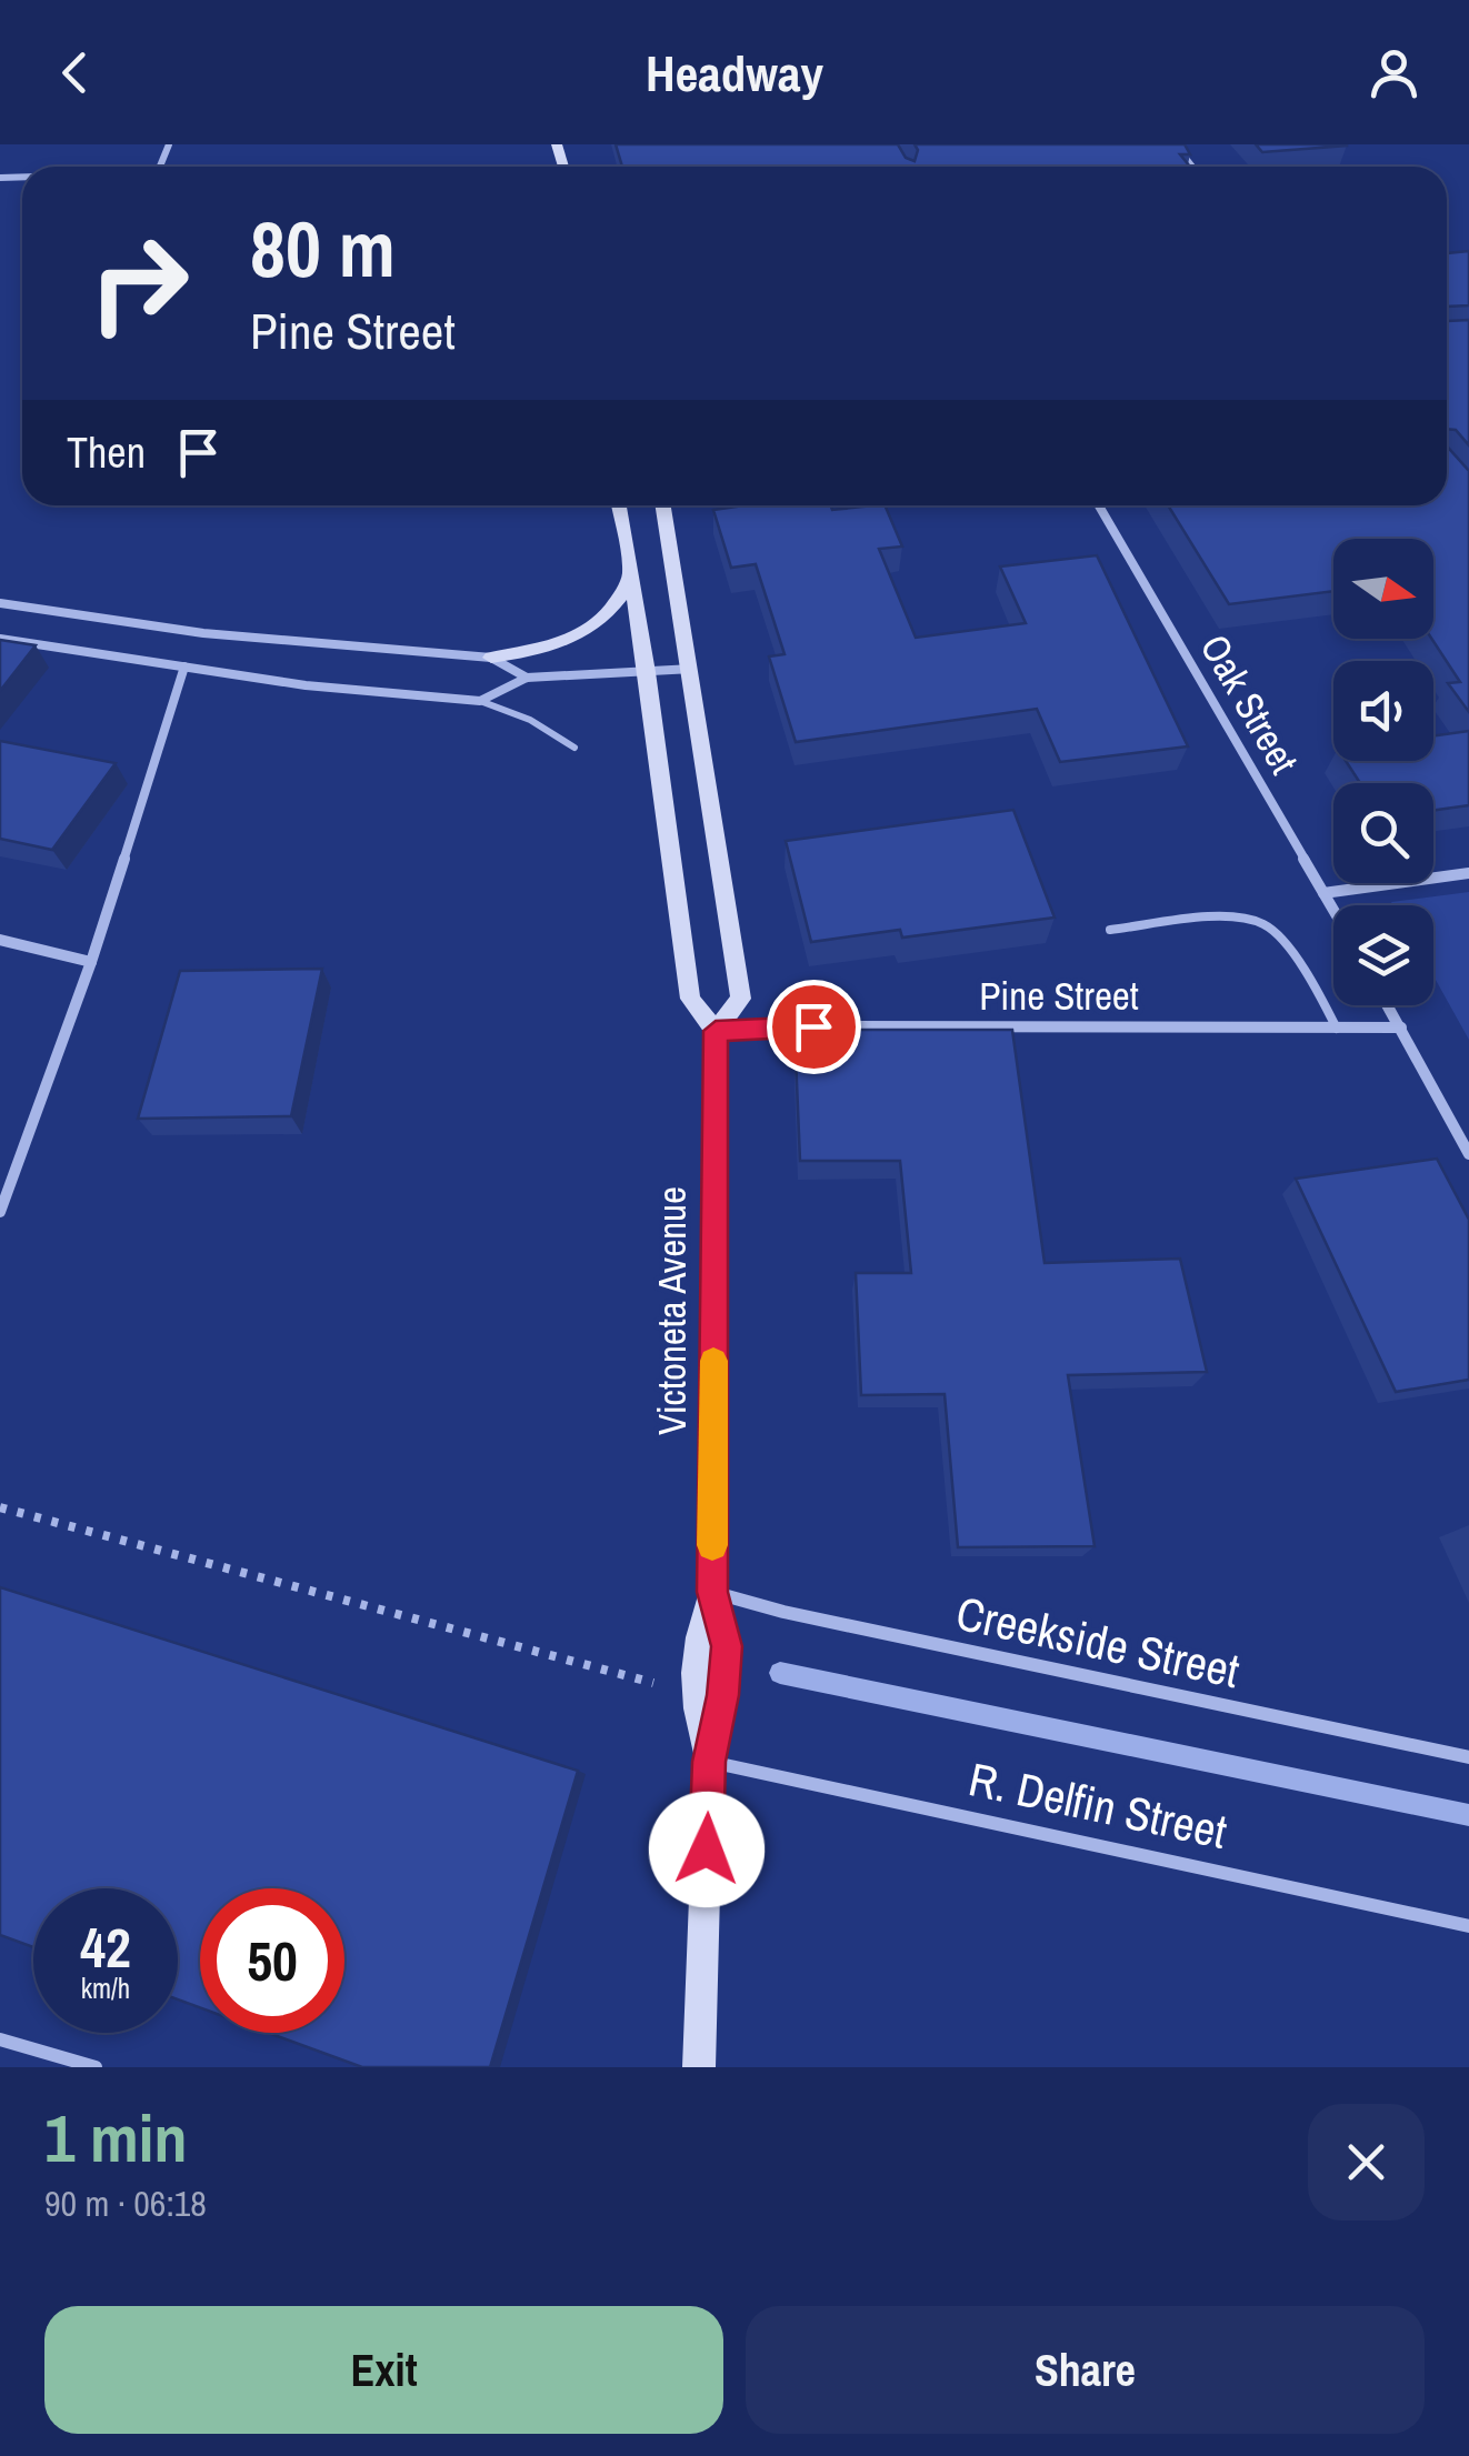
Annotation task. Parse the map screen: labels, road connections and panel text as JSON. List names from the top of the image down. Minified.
{"streets":{"main road":["Victoneta Avenue"],"street":["Oak Street","Pine Street","Creekside Street","R. Delfin Street"]},"crossings":[["Pine Street","Victoneta Avenue"],["Victoneta Avenue","Creekside Street"],["Victoneta Avenue","R. Delfin Street"]],"north":"right","page":{"header":"Headway","turn":["80 m","Pine Street"],"then":"Then","speed":"42 km/h","limit":"50","heading":["1 min","90 m · 06:18"],"buttons":["Exit","Share"]}}
